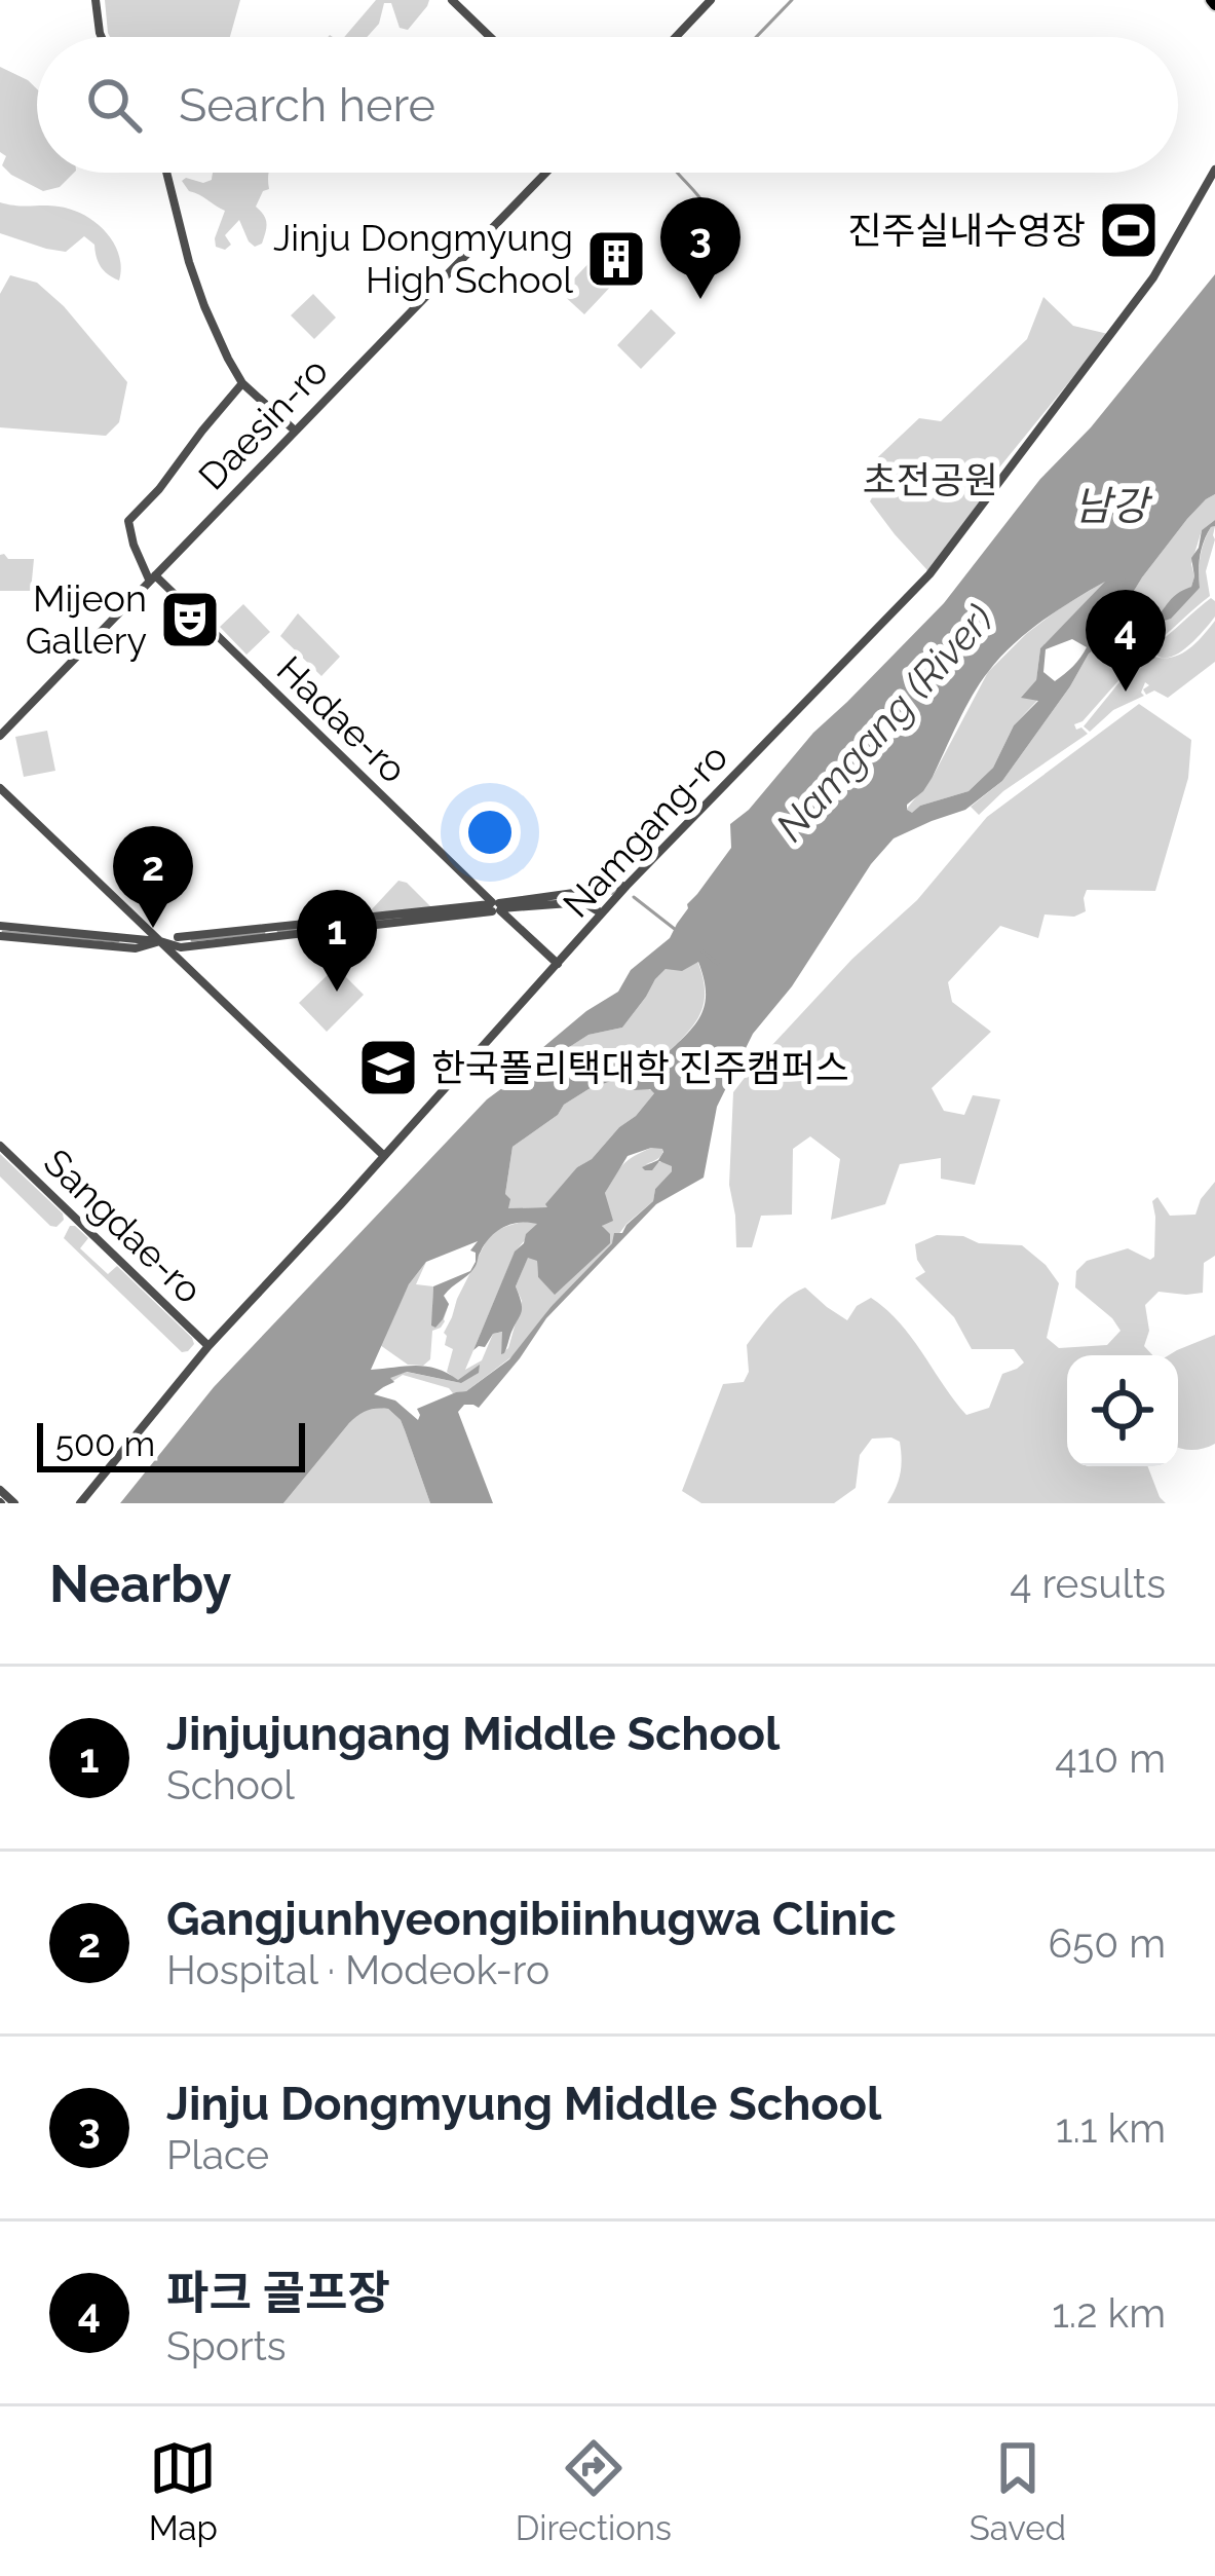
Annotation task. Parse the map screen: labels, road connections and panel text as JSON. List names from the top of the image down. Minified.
{"streets":{"street":["Daesin-ro","Hadae-ro","Namgang-ro","Sangdae-ro"]},"crossings":[["Daesin-ro","Hadae-ro"],["Hadae-ro","Namgang-ro"],["Namgang-ro","Sangdae-ro"]],"water":["남강","Namgang (River)"],"parks":["초전공원"],"places":{"sports":["진주실내수영장"],"building":["Jinju Dongmyung High School"],"theatre":["Mijeon Gallery"],"school or university":["한국폴리택대학 진주캠퍼스"]},"scale_bar":"500 m","page":{"search":"Search here","pins":["3","4","2","1"],"scale":"500 m","heading":["Nearby","4 results"],"list":[{"mark":"1","name":"Jinjujungang Middle School","note":"School","value":"410 m"},{"mark":"2","name":"Gangjunhyeongibiinhugwa Clinic","note":"Hospital · Modeok-ro","value":"650 m"},{"mark":"3","name":"Jinju Dongmyung Middle School","note":"Place","value":"1.1 km"},{"mark":"4","name":"파크 골프장","note":"Sports","value":"1.2 km"}],"nav":["Map","Directions","Saved"]}}
